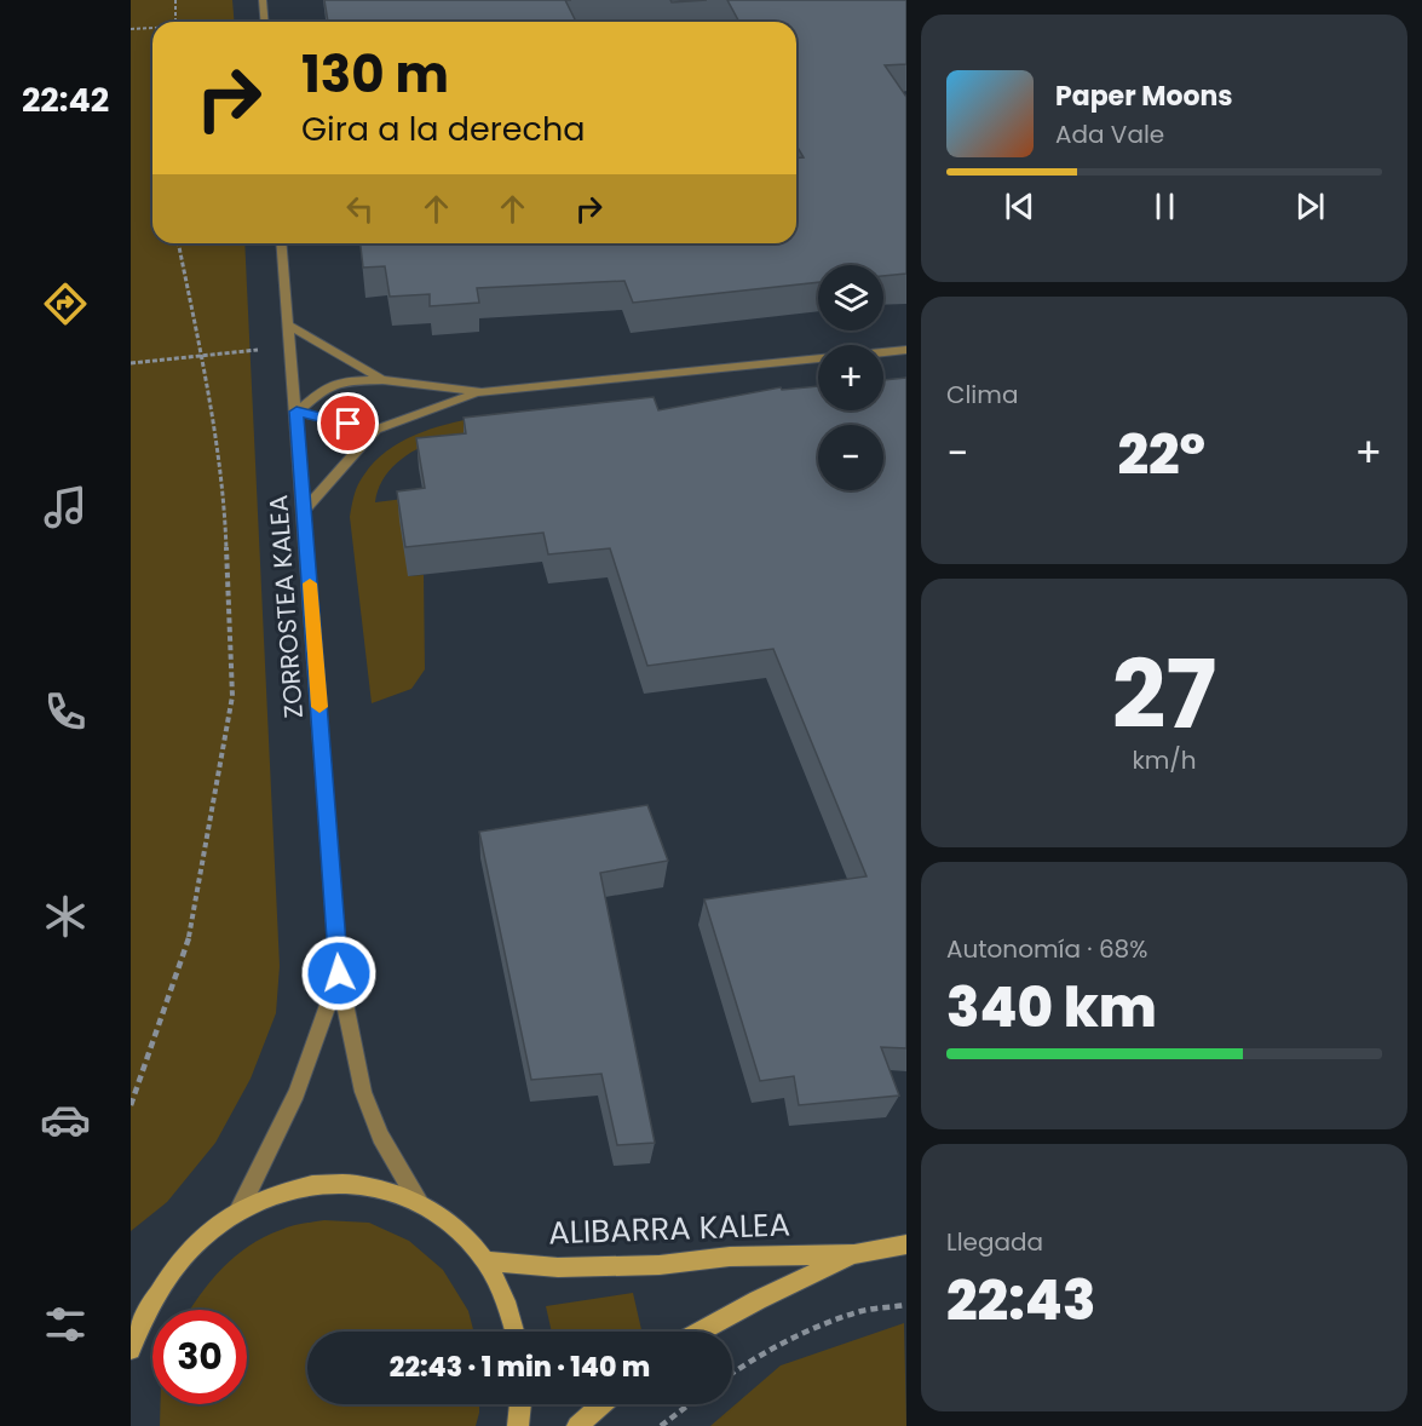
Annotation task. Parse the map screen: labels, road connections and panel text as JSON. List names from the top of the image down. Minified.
{"streets":{"street":["ZORROSTEA KALEA","ALIBARRA KALEA"]},"page":{"tabs":"22:42","turn":["130 m","Gira a la derecha"],"song":["Paper Moons","Ada Vale"],"map_buttons":["+","−"],"tile":["Clima",["27","km/h"],["Autonomía · 68%","340 km"],["Llegada","22:43"]],"heat":["−","22°","+"],"limit":"30","trip":"22:43 · 1 min · 140 m"}}
